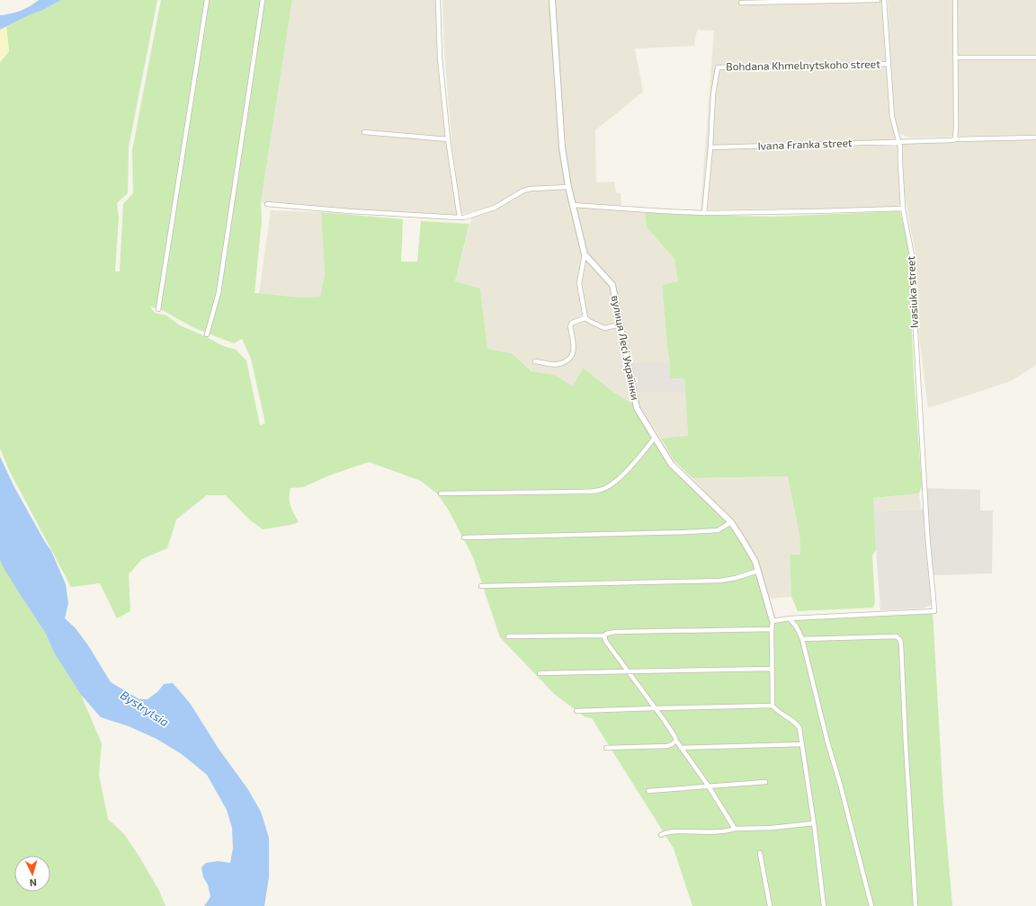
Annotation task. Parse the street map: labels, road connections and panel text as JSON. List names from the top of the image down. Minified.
{"streets":{"street":["Bohdana Khmelnytskoho street","Ivana Franka street","Ivasiuka street","вулиця Лесі Українки"]},"crossings":[["Bohdana Khmelnytskoho street","Ivana Franka street"],["Bohdana Khmelnytskoho street","Ivasiuka street"],["Ivana Franka street","Ivasiuka street"]],"water":["Bystrytsia"],"north":"bottom"}
